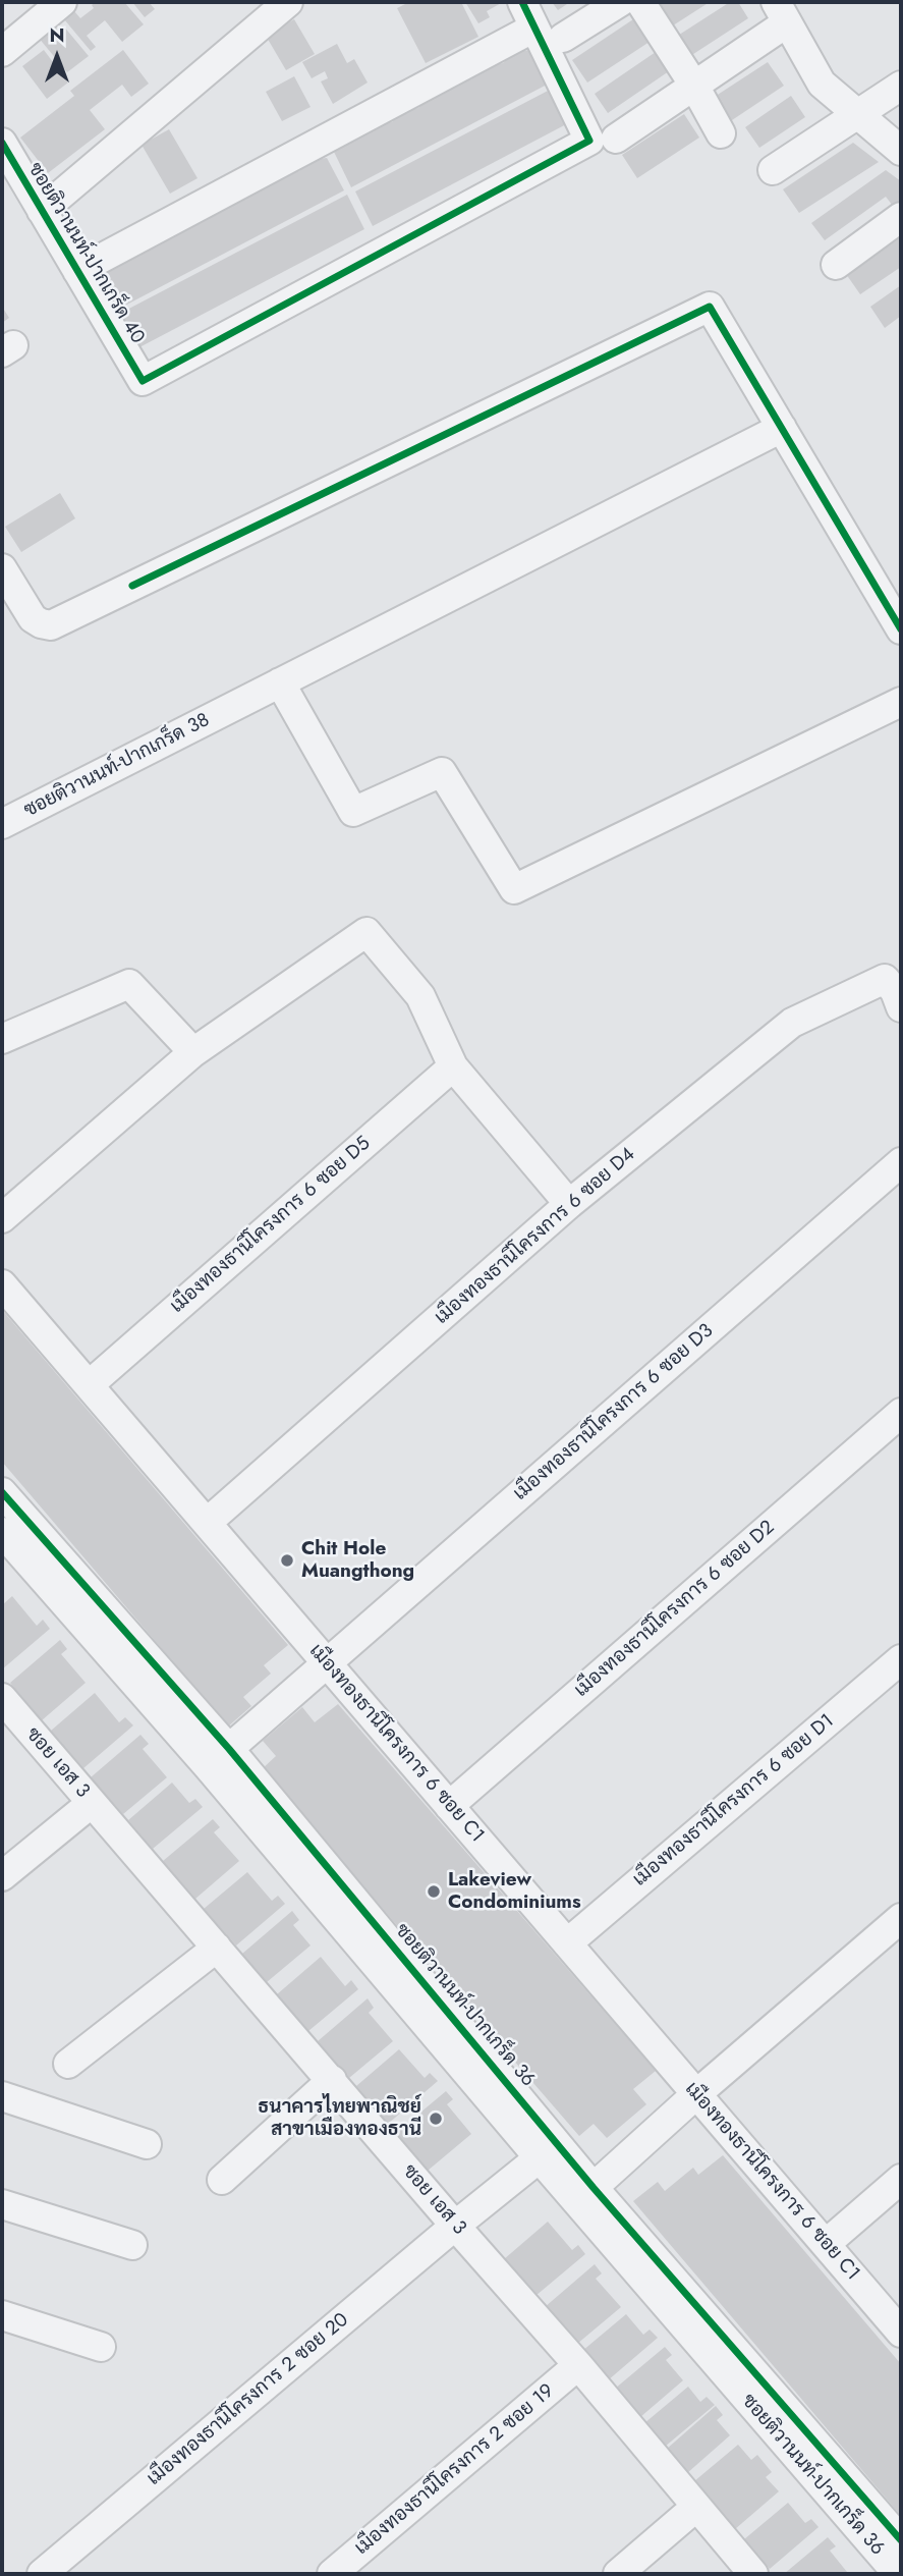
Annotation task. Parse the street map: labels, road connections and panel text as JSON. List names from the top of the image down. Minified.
{"streets":{"street":["ซอยติวานนท์-ปากเกร็ด 40","ซอยติวานนท์-ปากเกร็ด 38","เมืองทองธานีโครงการ 6 ซอย D5","เมืองทองธานีโครงการ 6 ซอย D4","เมืองทองธานีโครงการ 6 ซอย D3","เมืองทองธานีโครงการ 6 ซอย D2","เมืองทองธานีโครงการ 6 ซอย C1","ซอย เอส 3","เมืองทองธานีโครงการ 6 ซอย D1","ซอยติวานนท์-ปากเกร็ด 36","เมืองทองธานีโครงการ 2 ซอย 20","เมืองทองธานีโครงการ 2 ซอย 19"]},"crossings":[["เมืองทองธานีโครงการ 6 ซอย D5","เมืองทองธานีโครงการ 6 ซอย C1"],["เมืองทองธานีโครงการ 6 ซอย D4","เมืองทองธานีโครงการ 6 ซอย C1"],["เมืองทองธานีโครงการ 6 ซอย D3","เมืองทองธานีโครงการ 6 ซอย C1"],["เมืองทองธานีโครงการ 6 ซอย D3","ซอยติวานนท์-ปากเกร็ด 36"],["เมืองทองธานีโครงการ 6 ซอย D2","เมืองทองธานีโครงการ 6 ซอย C1"],["เมืองทองธานีโครงการ 6 ซอย C1","เมืองทองธานีโครงการ 6 ซอย D1"],["ซอย เอส 3","เมืองทองธานีโครงการ 2 ซอย 20"],["ซอย เอส 3","เมืองทองธานีโครงการ 2 ซอย 19"],["ซอยติวานนท์-ปากเกร็ด 36","เมืองทองธานีโครงการ 2 ซอย 20"]],"places":["Chit Hole Muangthong","Lakeview Condominiums","ธนาคารไทยพาณิชย์ สาขาเมืองทองธานี"],"north":"top"}
